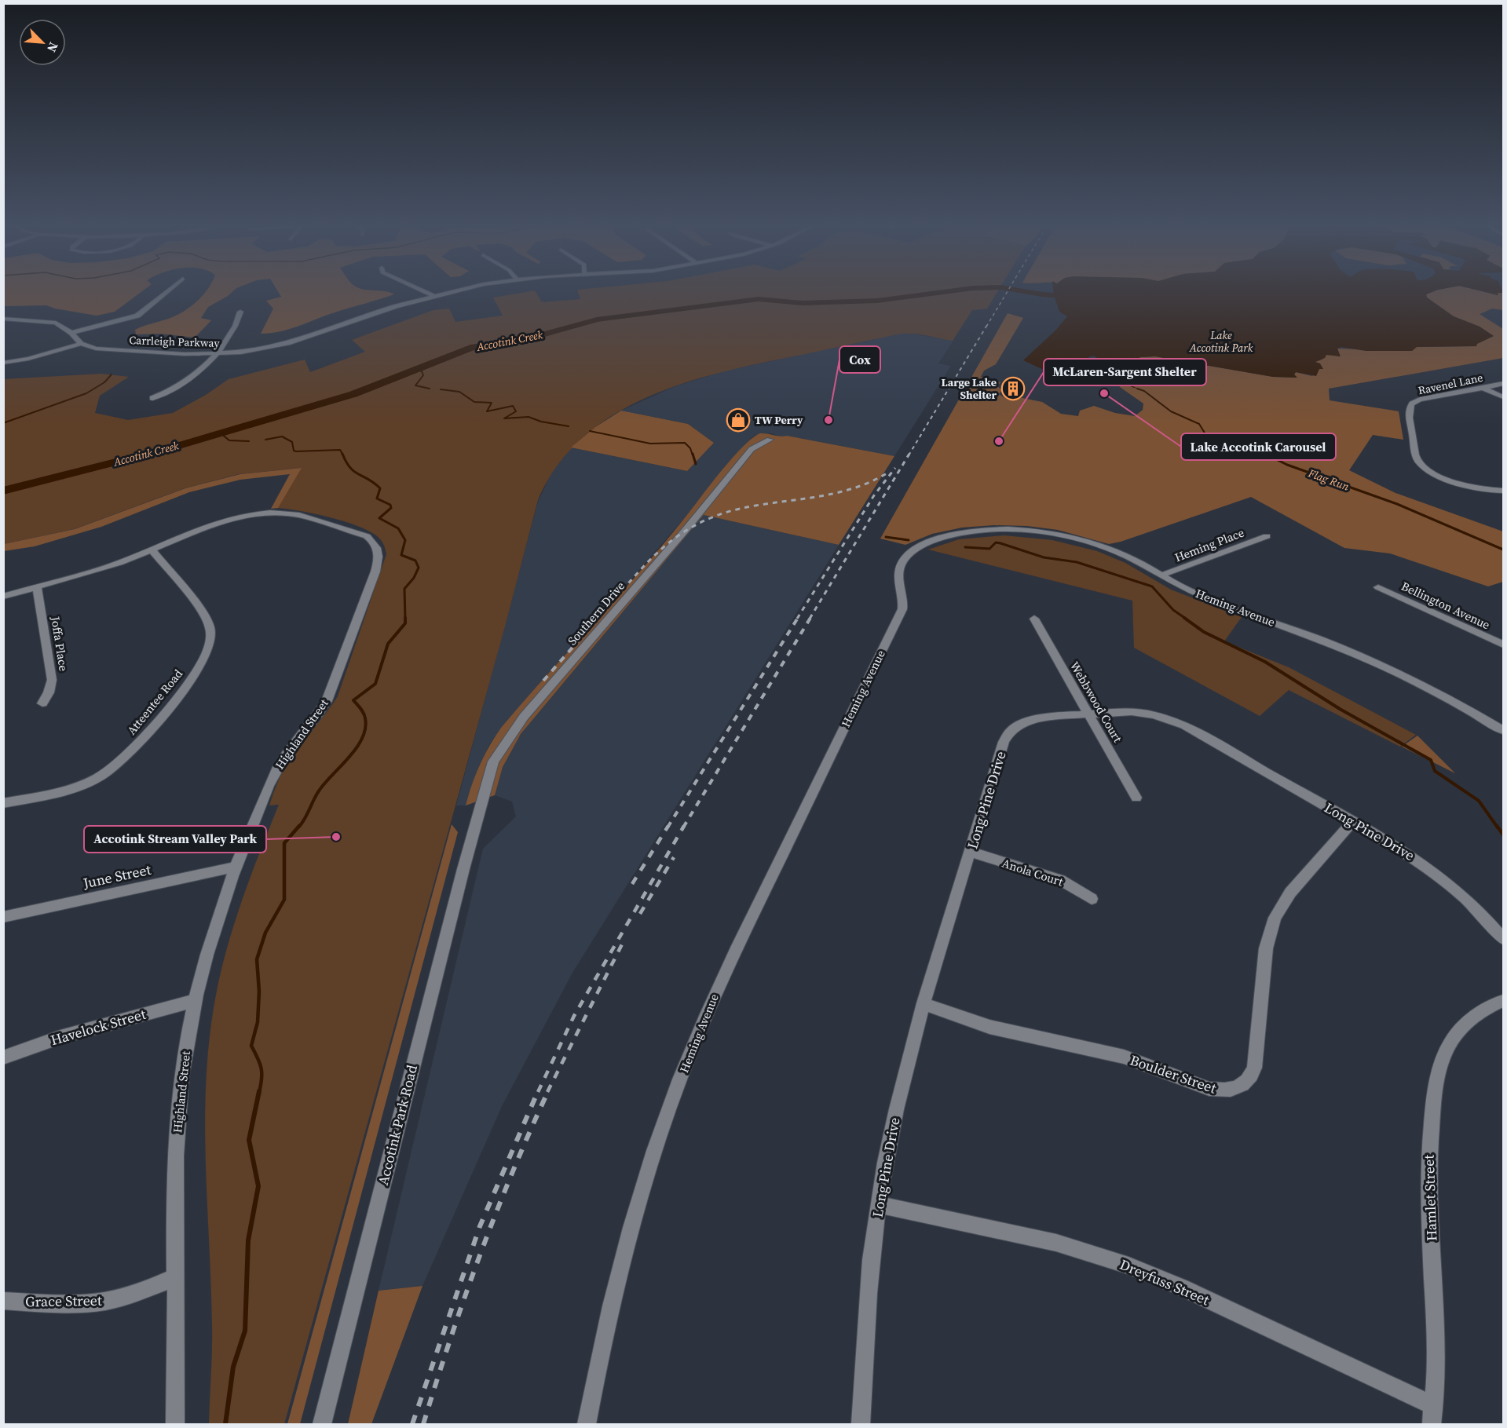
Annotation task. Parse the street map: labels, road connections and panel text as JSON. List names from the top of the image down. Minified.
{"streets":{"street":["Carrleigh Parkway","Ravenel Lane","Heming Place","Bellington Avenue","Heming Avenue","Southern Drive","Joffa Place","Atteentee Road","Webbwood Court","Highland Street","Long Pine Drive","Anola Court","June Street","Havelock Street","Boulder Street","Accotink Park Road","Hamlet Street","Dreyfuss Street","Grace Street"]},"crossings":[["Heming Place","Heming Avenue"],["Southern Drive","Accotink Park Road"],["Joffa Place","Highland Street"],["Atteentee Road","Highland Street"],["Webbwood Court","Long Pine Drive"],["Highland Street","June Street"],["Highland Street","Havelock Street"],["Highland Street","Grace Street"],["Long Pine Drive","Anola Court"],["Long Pine Drive","Boulder Street"],["Long Pine Drive","Dreyfuss Street"],["Hamlet Street","Dreyfuss Street"]],"water":["Accotink Creek","Flag Run"],"parks":["Lake Accotink Park"],"places":{"building":["Large Lake Shelter"],"other":["Lake Accotink Carousel","Cox","McLaren-Sargent Shelter","Accotink Stream Valley Park"],"shop":["TW Perry"]},"north":"bottom right"}
